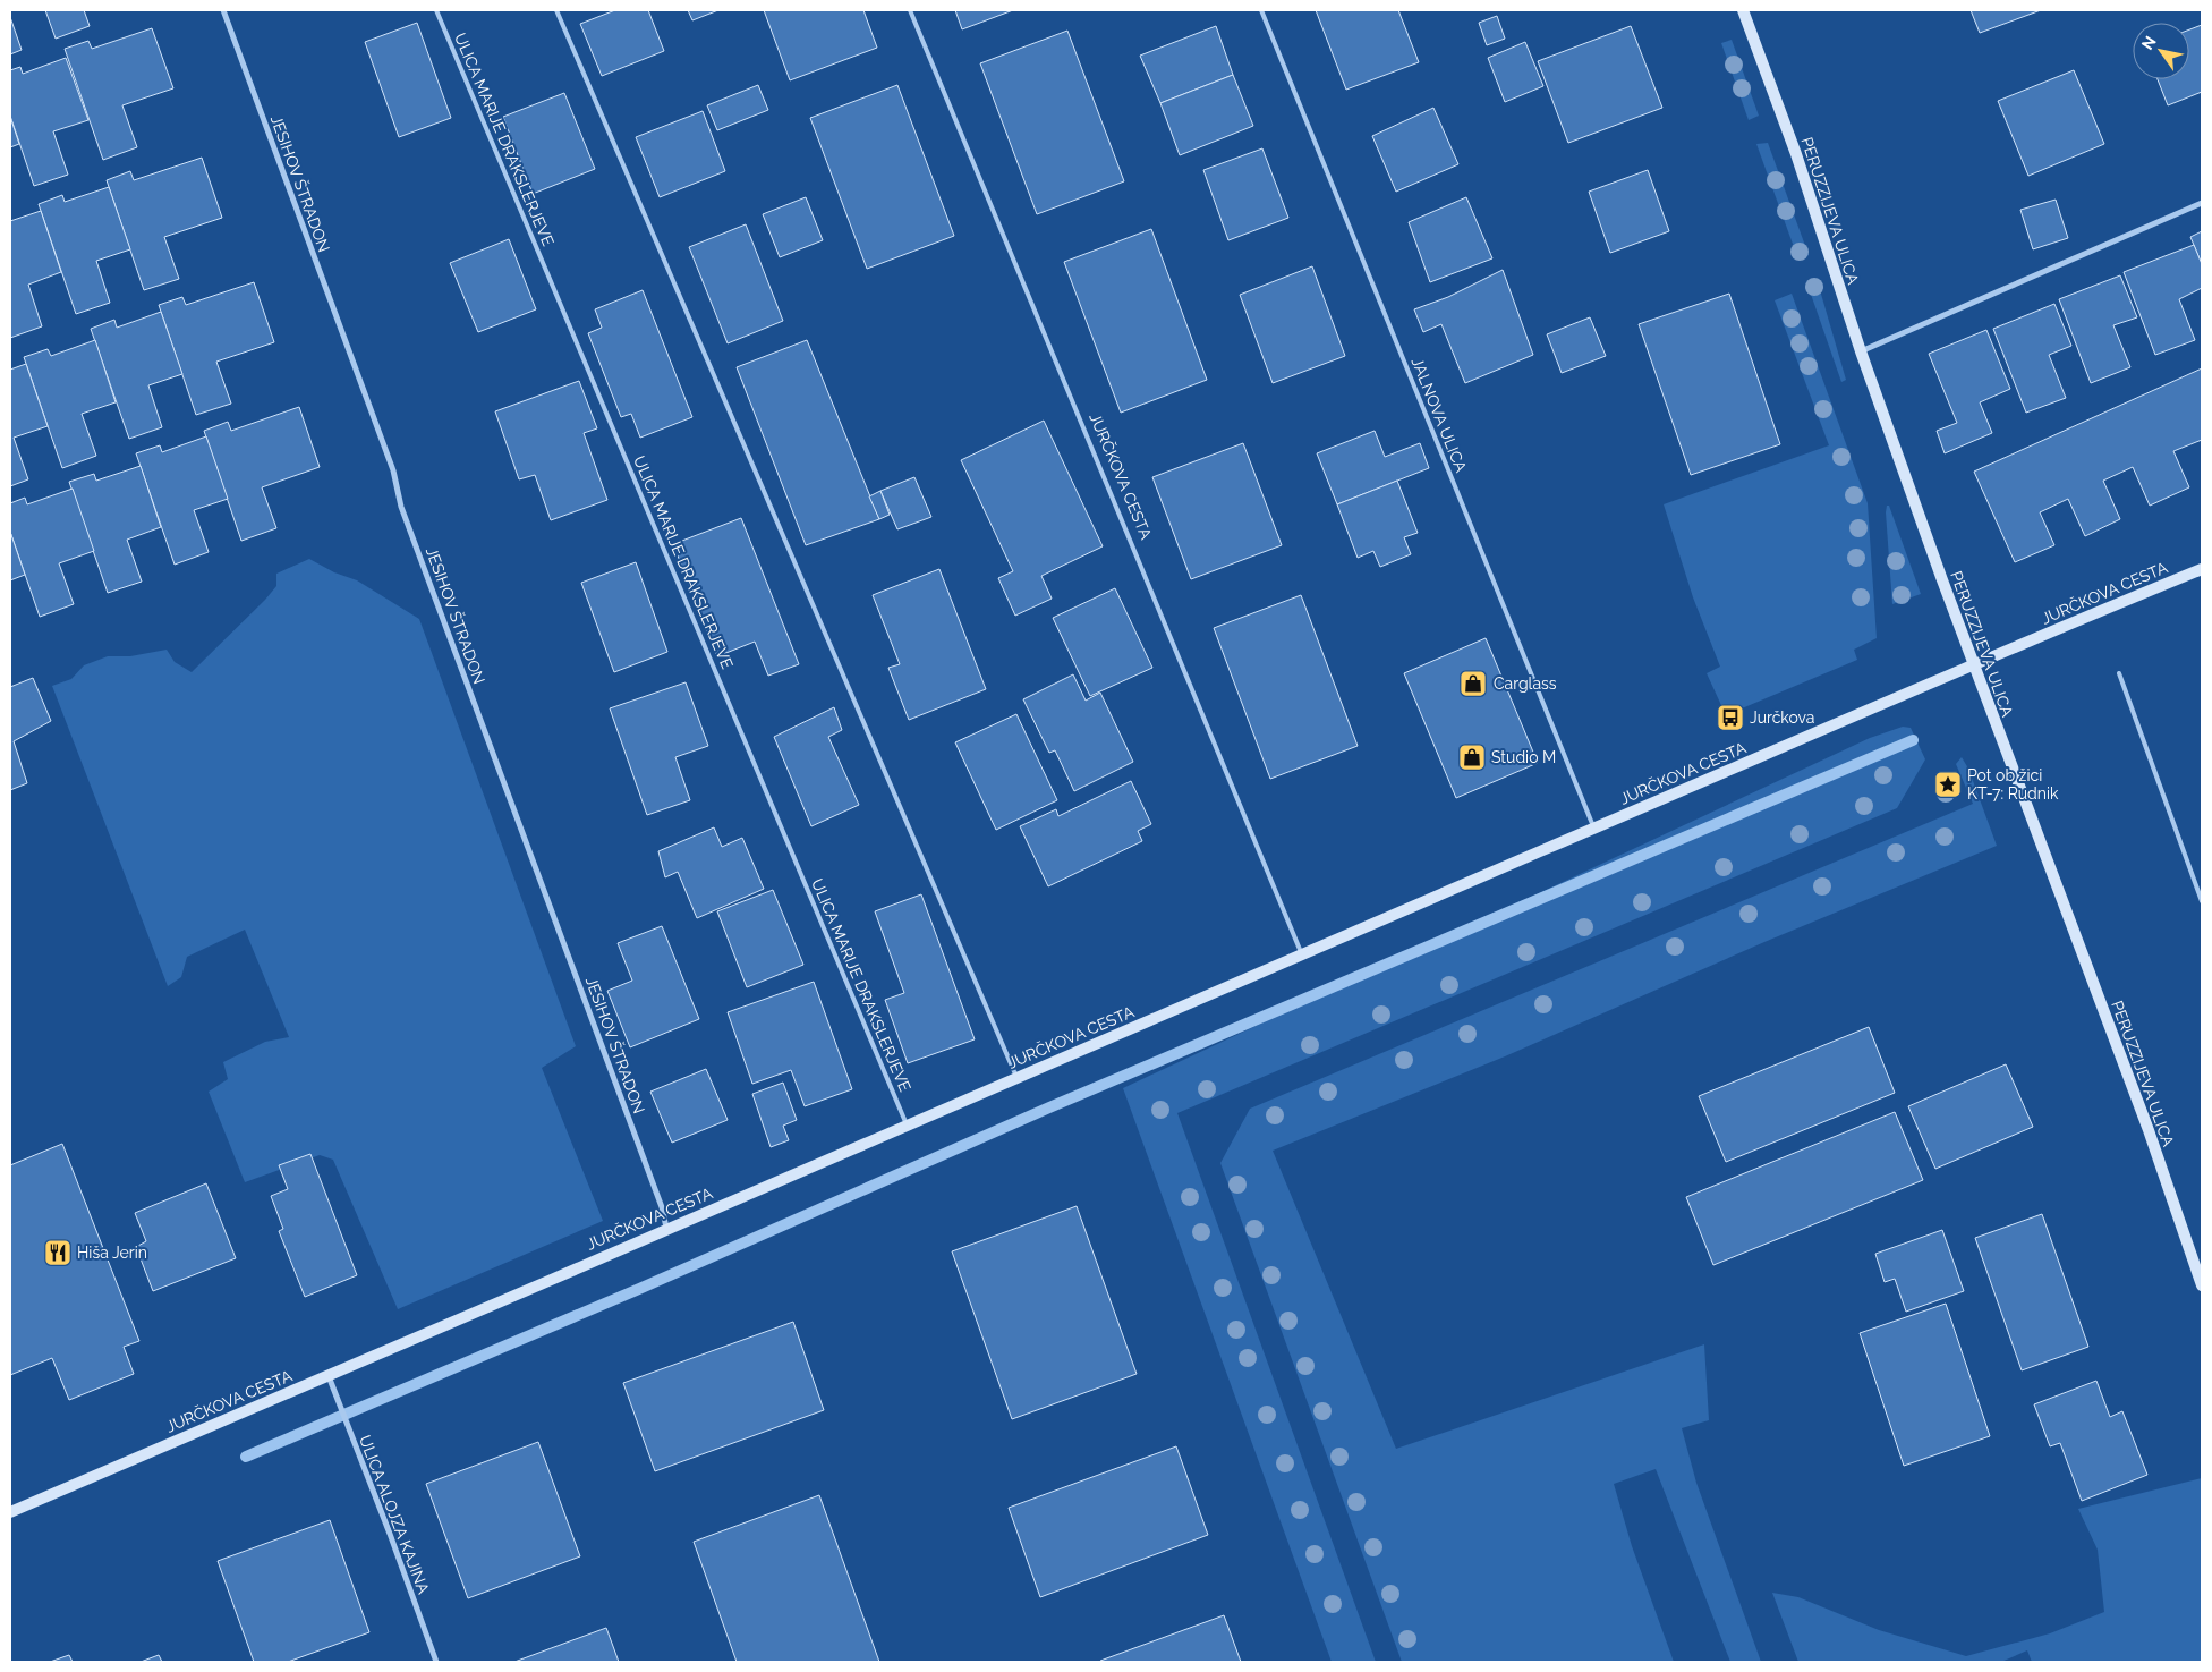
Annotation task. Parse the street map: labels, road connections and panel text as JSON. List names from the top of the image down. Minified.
{"streets":{"main road":["PERUZZIJEVA ULICA","JURČKOVA CESTA"],"street":["JESIHOV ŠTRADON","ULICA ALOJZA KAJINA"],"lane":["ULICA MARIJE DRAKSLERJEVE","JALNOVA ULICA"]},"crossings":[["ULICA MARIJE DRAKSLERJEVE","JURČKOVA CESTA"],["JESIHOV ŠTRADON","JURČKOVA CESTA"],["PERUZZIJEVA ULICA","JURČKOVA CESTA"],["JALNOVA ULICA","JURČKOVA CESTA"],["JURČKOVA CESTA","ULICA ALOJZA KAJINA"]],"places":{"shop":["Carglass","Studio M"],"bus stop":["Jurčkova"],"place":["Pot ob žici KT-7: Rudnik"],"restaurant":["Hiša Jerin"]},"north":"top left"}
